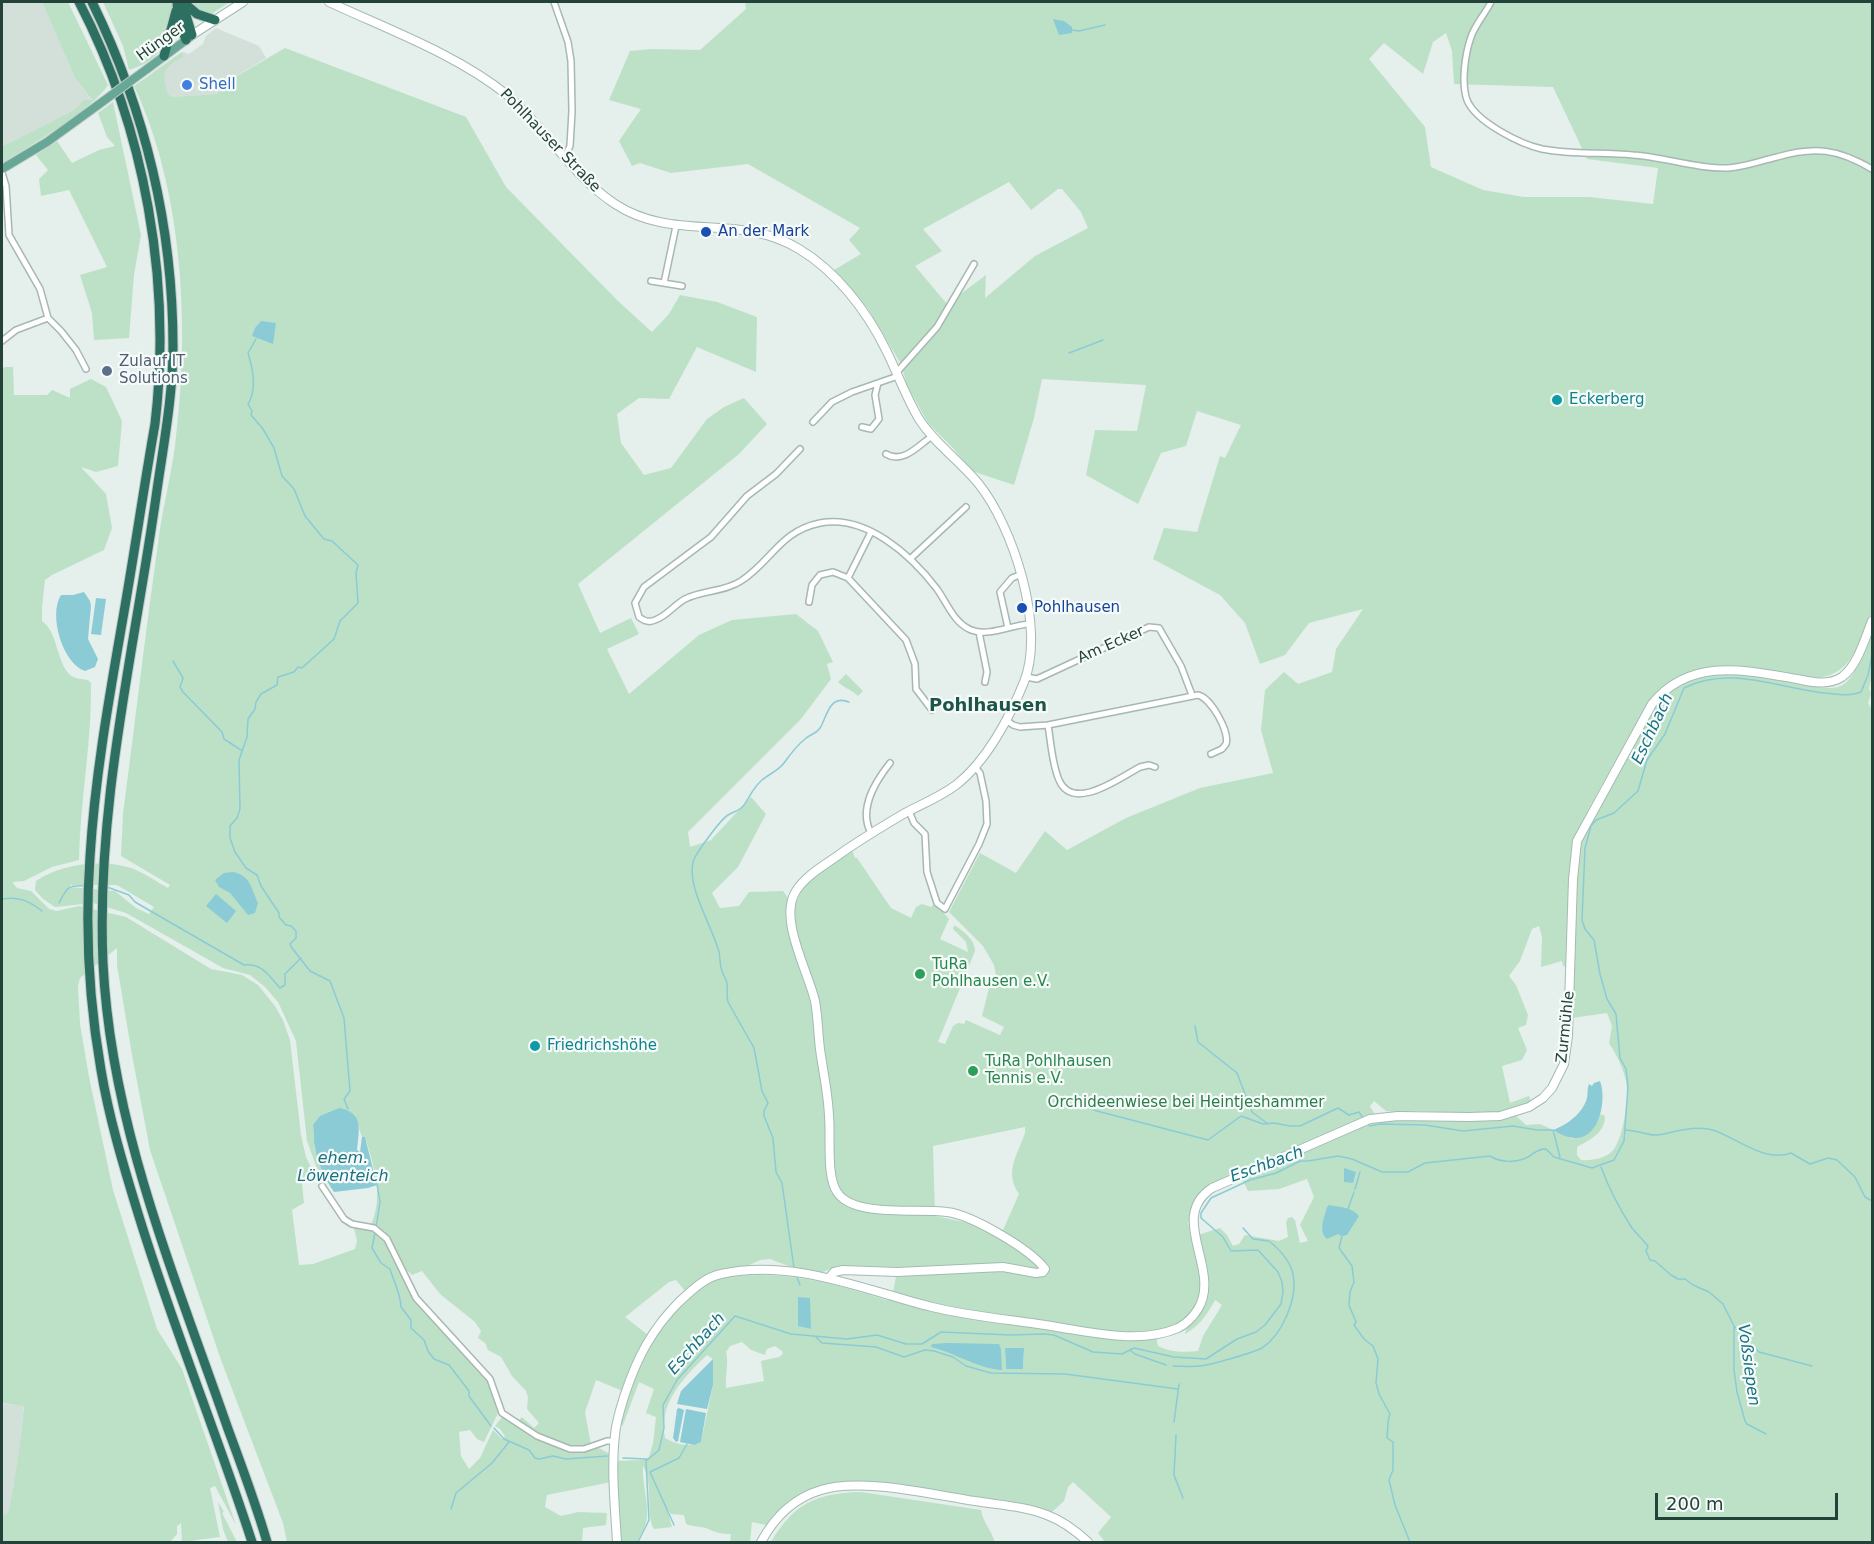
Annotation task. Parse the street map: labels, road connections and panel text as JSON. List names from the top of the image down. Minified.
{"streets":{"main road":["Hünger","Pohlhauser Straße","Zurmühle"],"street":["Am Ecker"]},"crossings":[["Pohlhauser Straße","Am Ecker"],["Pohlhauser Straße","Zurmühle"]],"districts":["Pohlhausen"],"water":["Eschbach","ehem. Löwenteich","Voßsiepen"],"parks":["Orchideenwiese bei Heintjeshammer"],"places":["Shell","An der Mark","Zulauf IT Solutions","Eckerberg","Pohlhausen","TuRa Pohlhausen e.V.","Friedrichshöhe","TuRa Pohlhausen Tennis e.V."],"scale_bar":"200 m"}
